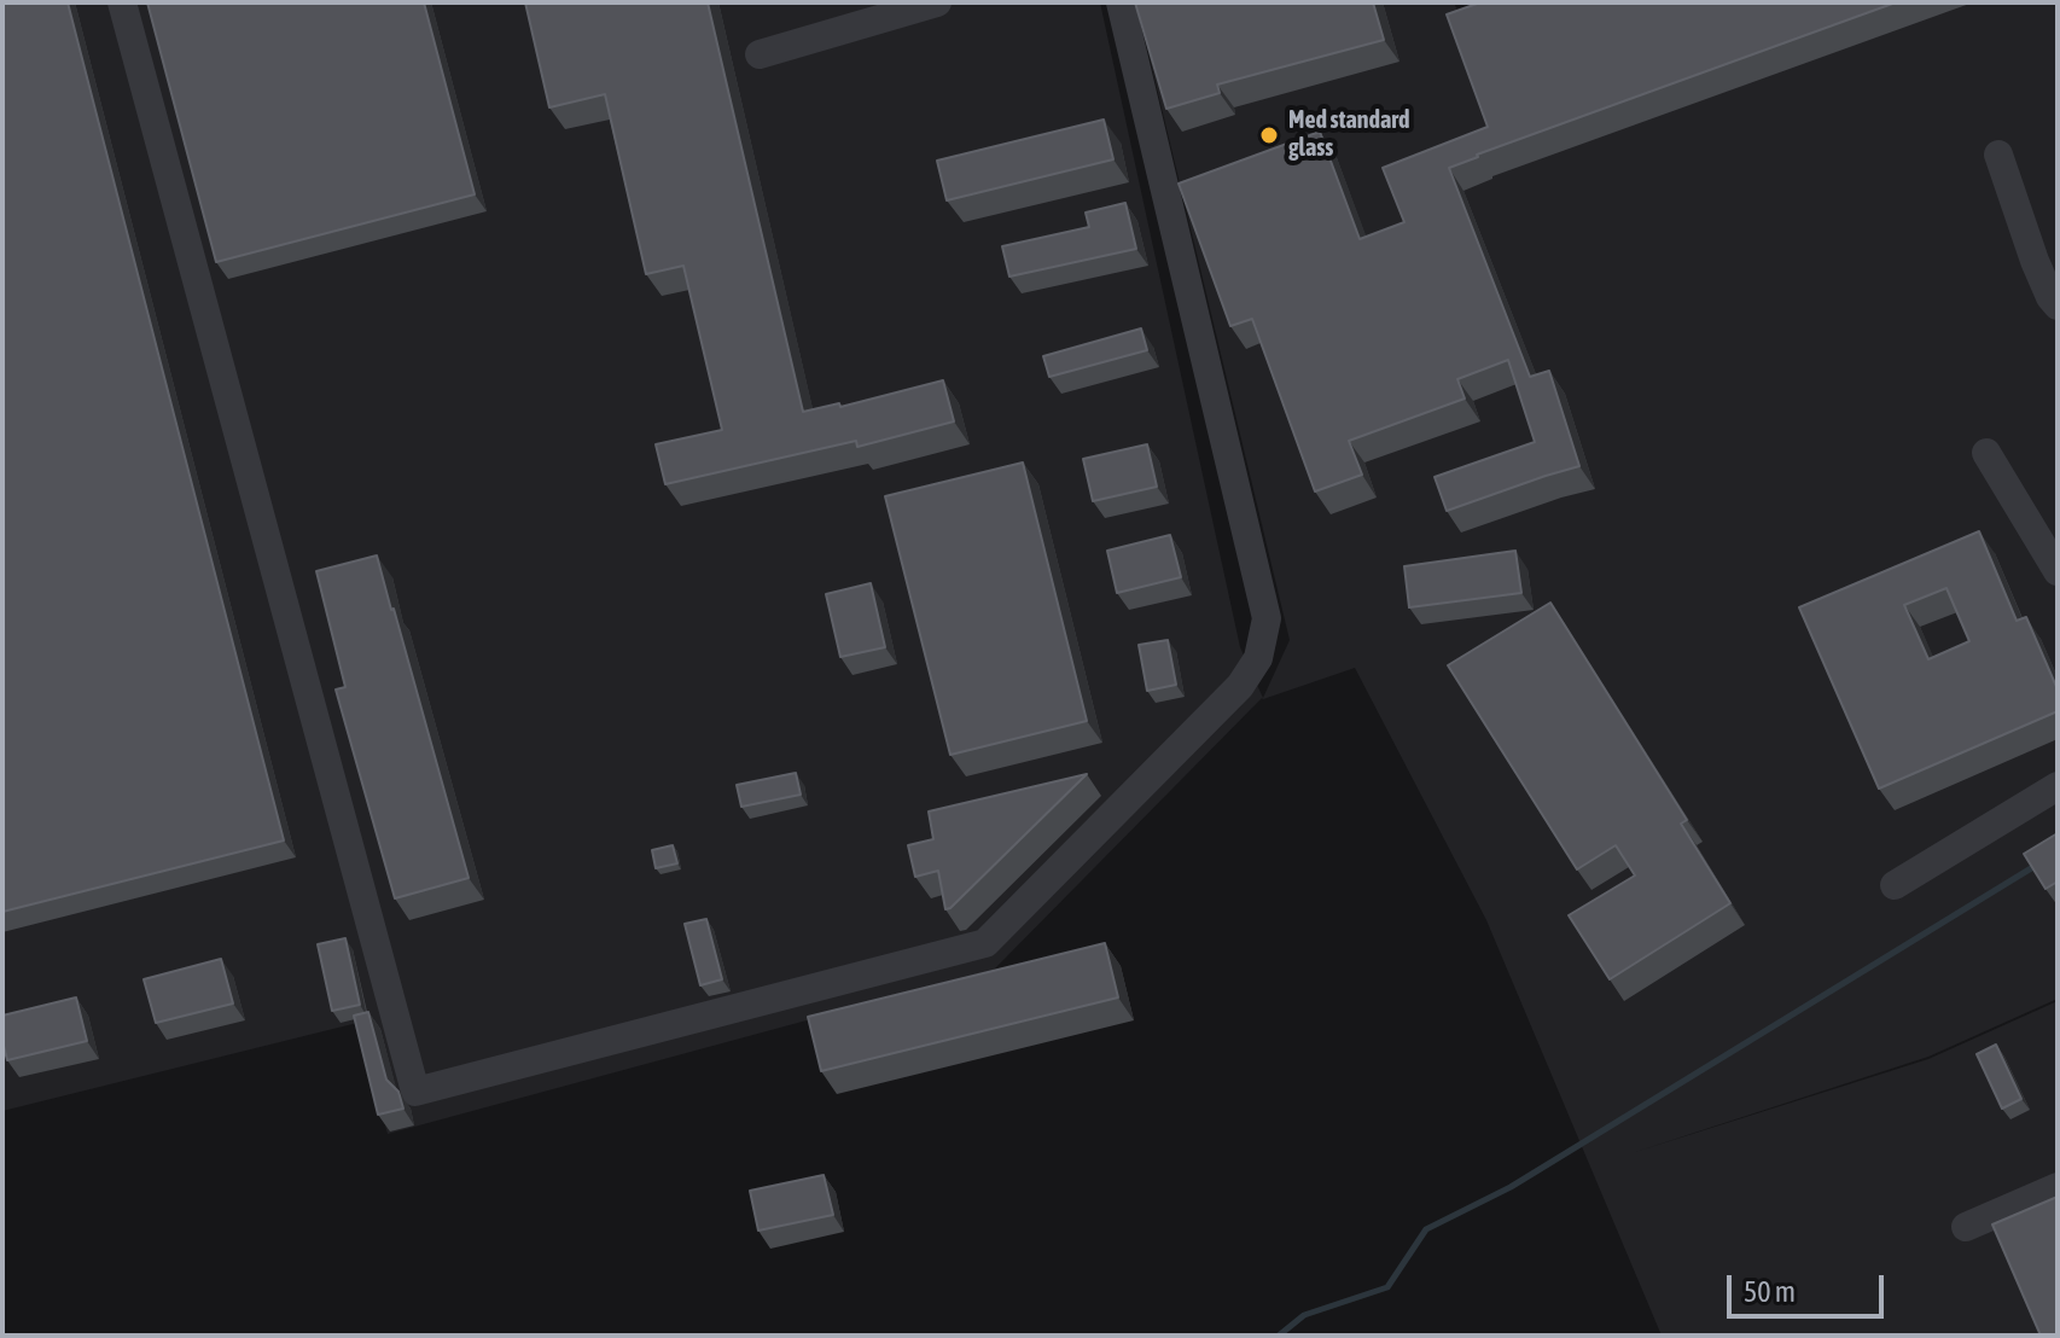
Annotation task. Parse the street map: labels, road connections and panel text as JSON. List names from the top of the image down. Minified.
{"places":["Med standard glass"],"scale_bar":"50 m"}
